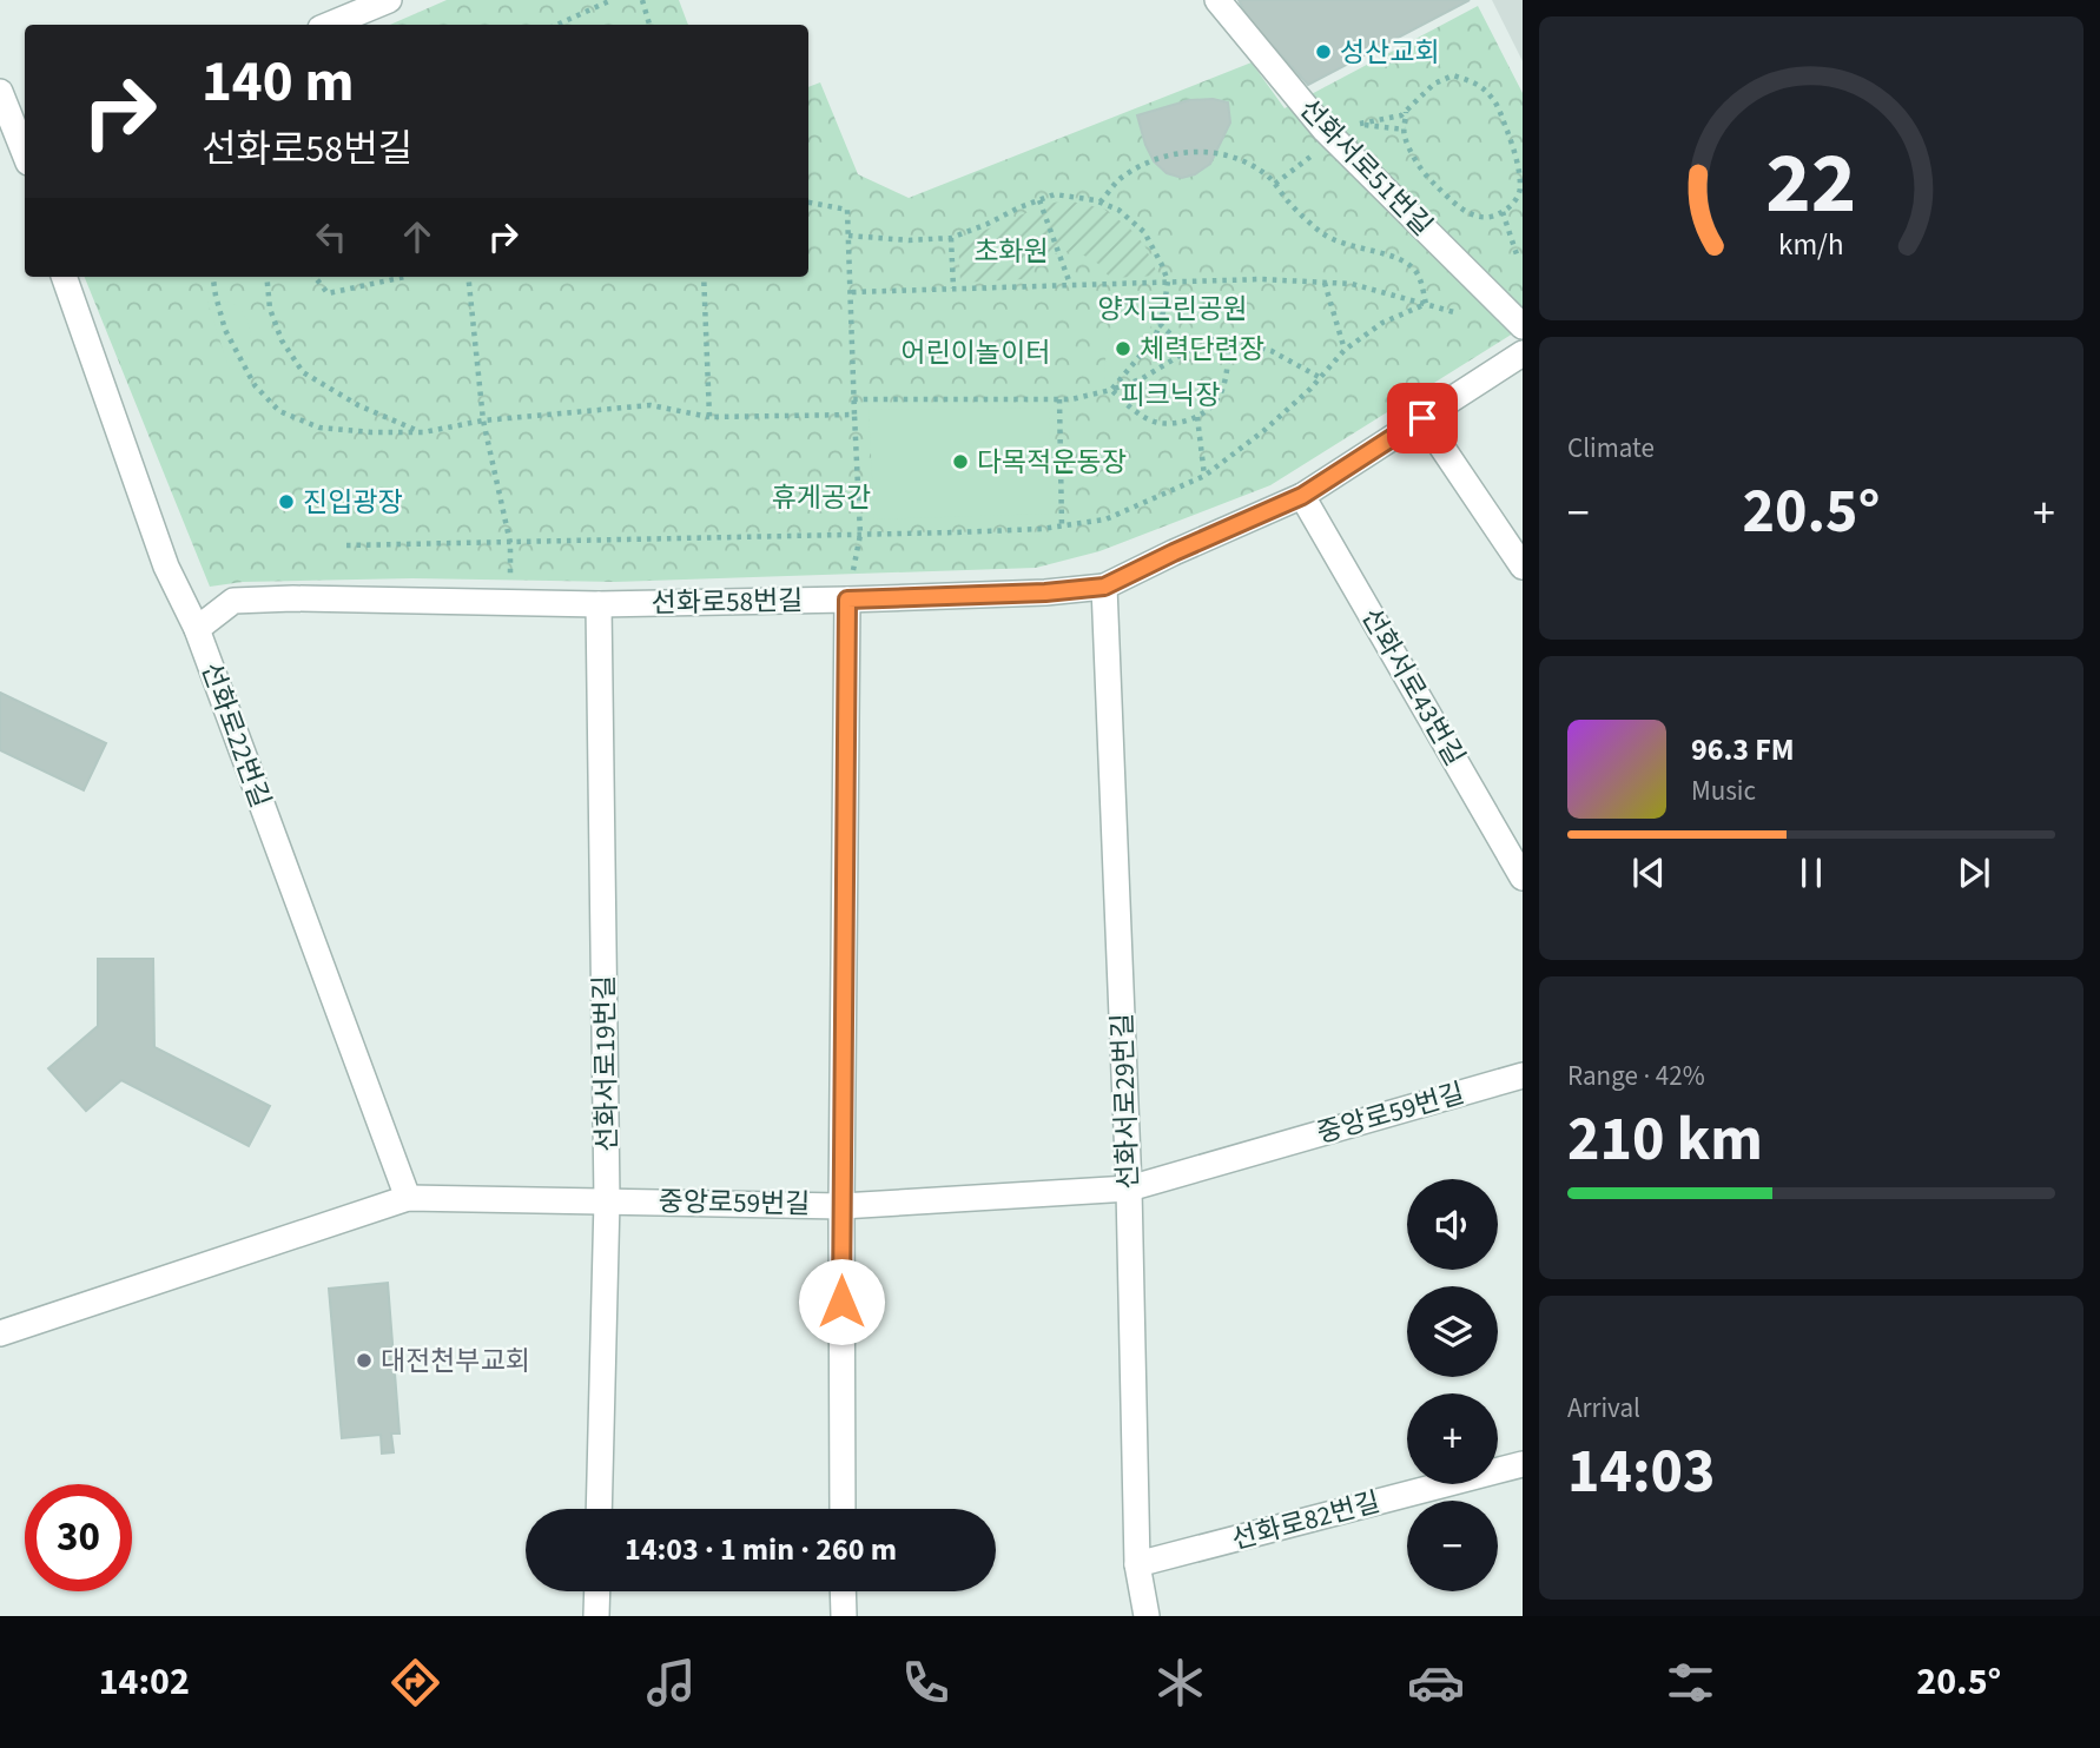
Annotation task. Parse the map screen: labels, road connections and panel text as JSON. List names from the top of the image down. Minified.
{"streets":{"street":["선화서로51번길","선화로58번길","선화서로43번길","선화로22번길","선화서로19번길","선화서로29번길","중앙로59번길","선화로82번길"]},"crossings":[["선화로58번길","선화서로43번길"],["선화로58번길","선화로22번길"],["선화로58번길","선화서로19번길"],["선화로58번길","선화서로29번길"],["선화로22번길","중앙로59번길"],["선화서로19번길","중앙로59번길"],["선화서로29번길","중앙로59번길"],["선화서로29번길","선화로82번길"]],"parks":["초화원","양지근린공원","어린이놀이터","피크닉장","휴게공간"],"places":["성산교회","체력단련장","다목적운동장","진입광장","대전천부교회"],"page":{"turn":["140 m","선화로58번길"],"tile":["Climate",["Range · 42%","210 km"],["Arrival","14:03"]],"heat":["−","20.5°","+"],"song":["96.3 FM","Music"],"map_buttons":["+","−"],"limit":"30","trip":"14:03 · 1 min · 260 m","tabs":["14:02","20.5°"],"gauge":["22","km/h"]}}
